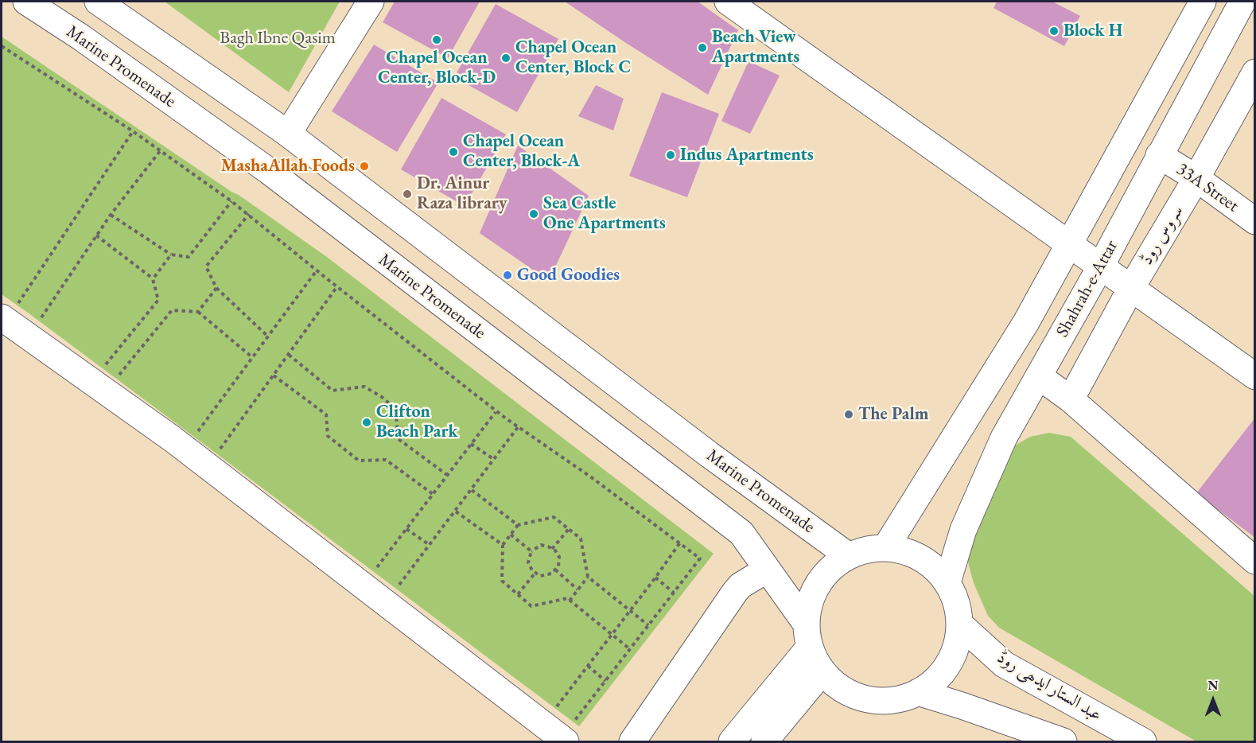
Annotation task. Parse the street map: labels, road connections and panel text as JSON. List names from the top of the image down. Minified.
{"streets":{"main road":["Marine Promenade","33A Street","سروس روڈ","Shahrah-e-Attar","عبد الستار ایدھی روڈ"]},"crossings":[["Marine Promenade","Shahrah-e-Attar"],["Marine Promenade","عبد الستار ایدھی روڈ"],["33A Street","سروس روڈ"],["33A Street","Shahrah-e-Attar"],["Shahrah-e-Attar","عبد الستار ایدھی روڈ"]],"parks":["Bagh Ibne Qasim"],"places":["Block H","Chapel Ocean Center, Block-D","Beach View Apartments","Chapel Ocean Center, Block C","Chapel Ocean Center, Block-A","Indus Apartments","MashaAllah Foods","Dr. Ainur Raza library","Sea Castle One Apartments","Good Goodies","The Palm","Clifton Beach Park"],"north":"top"}
